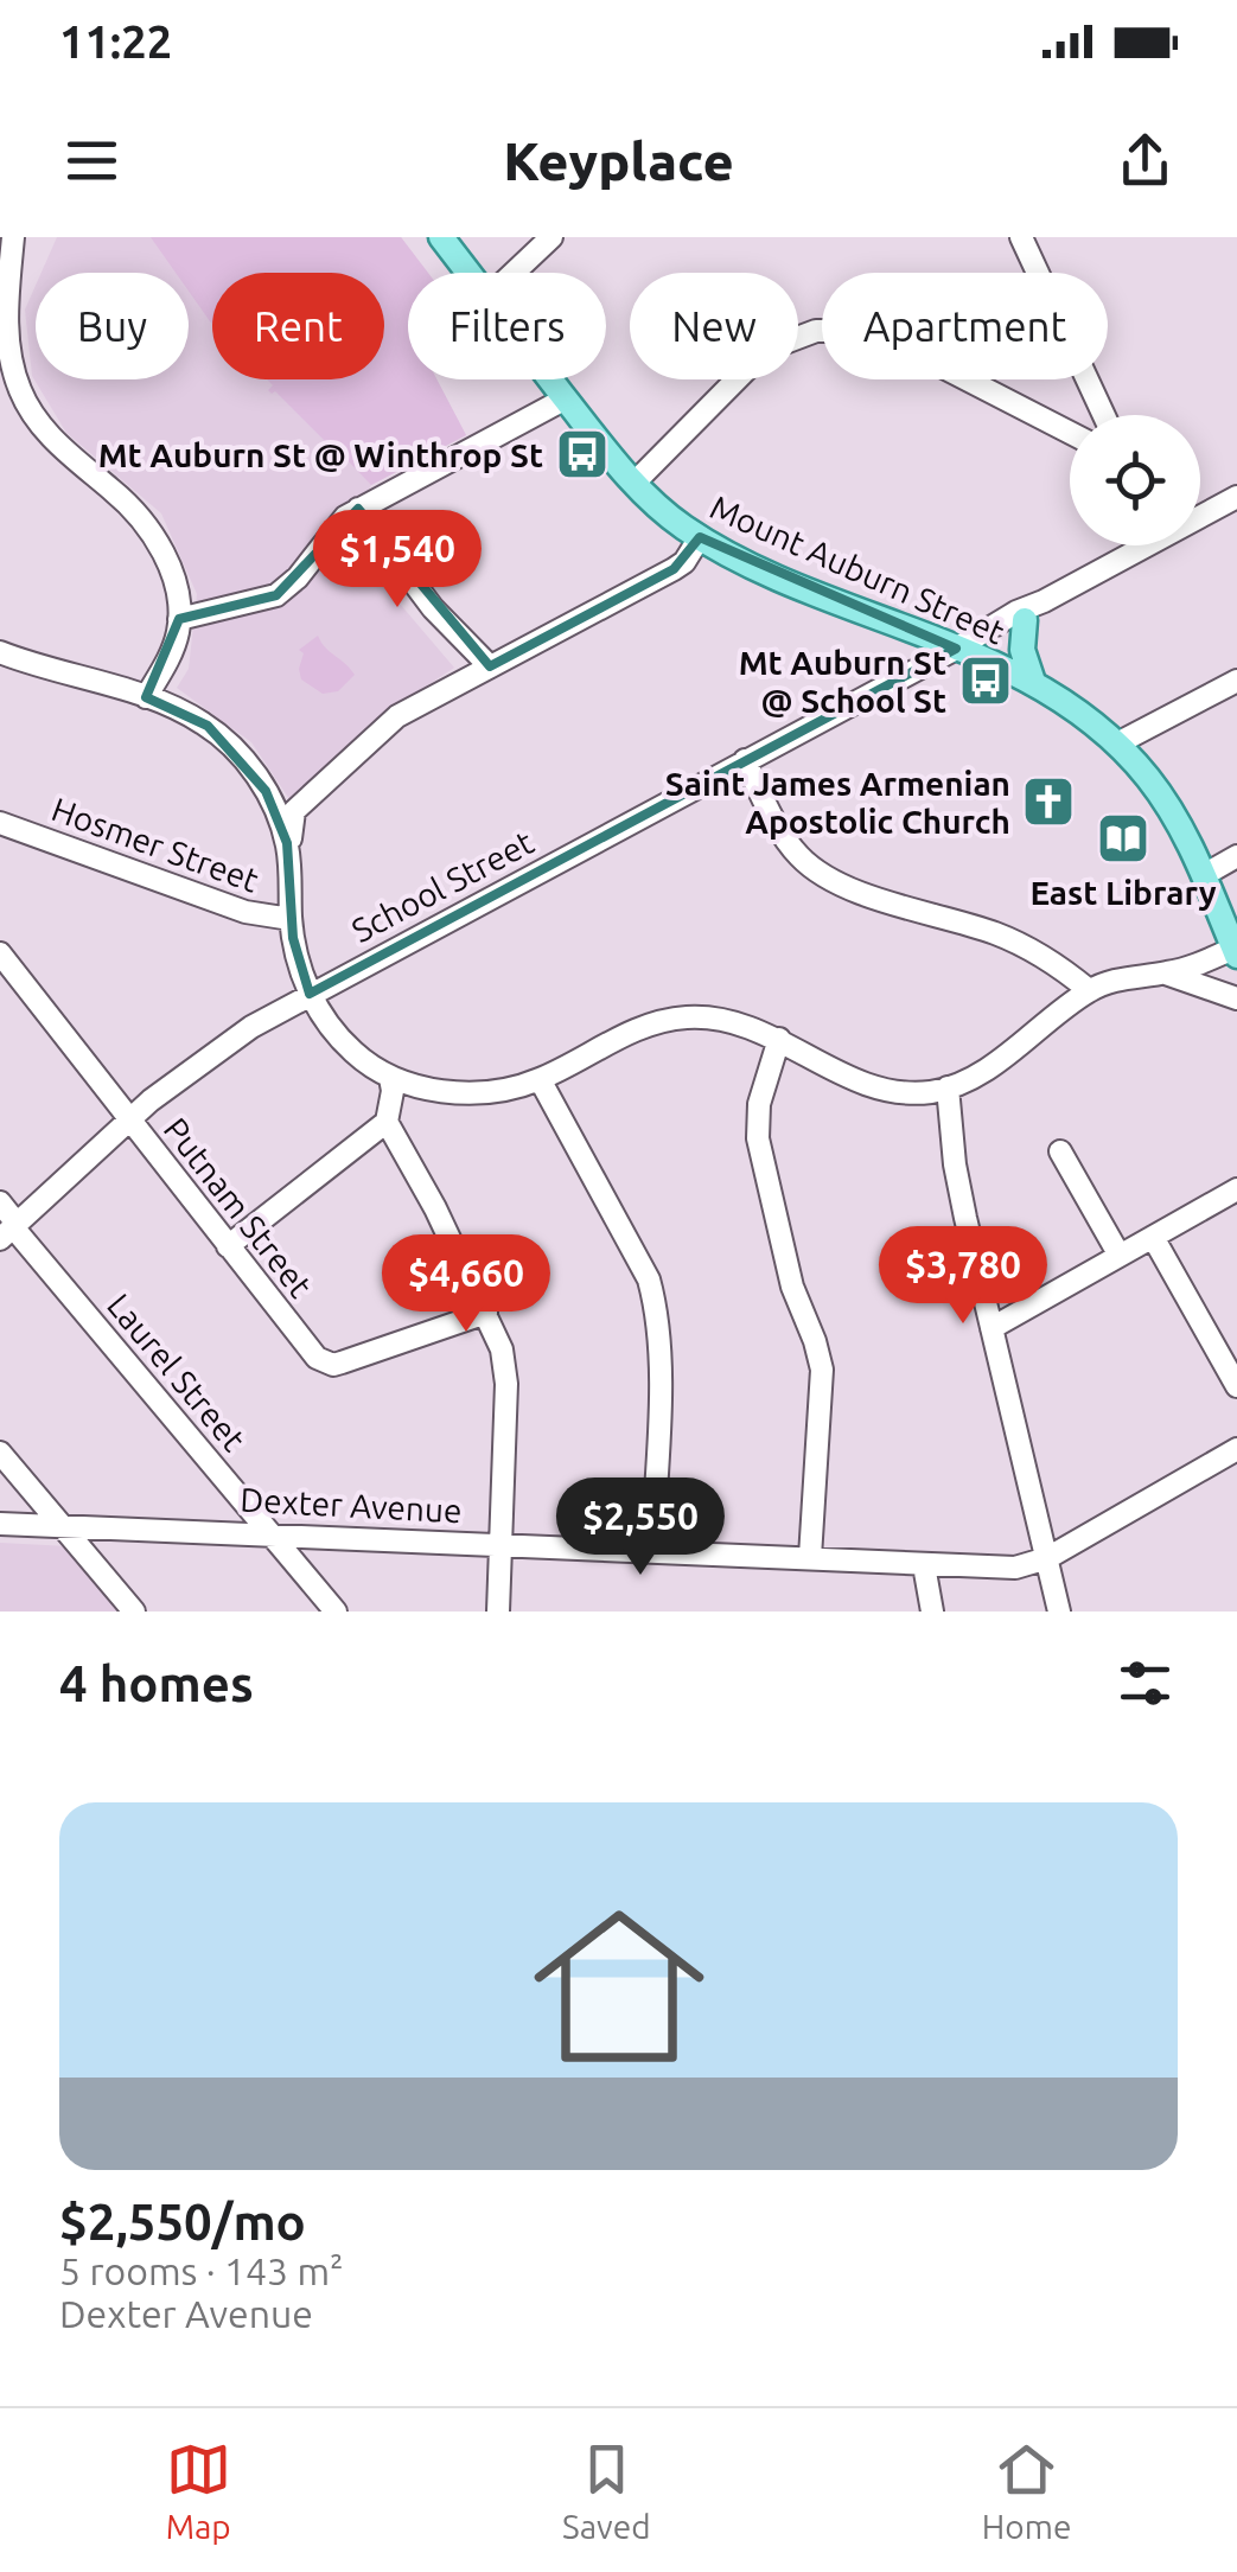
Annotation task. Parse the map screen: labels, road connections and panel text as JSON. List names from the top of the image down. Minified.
{"streets":{"main road":["Mount Auburn Street"],"street":["Hosmer Street","School Street","Putnam Street","Laurel Street","Dexter Avenue"]},"crossings":[["Mount Auburn Street","School Street"],["School Street","Putnam Street"],["School Street","Laurel Street"],["Laurel Street","Dexter Avenue"]],"places":{"bus stop":["Mt Auburn St @ Winthrop St","Mt Auburn St @ School St"],"church":["Saint James Armenian Apostolic Church"],"library":["East Library"]},"page":{"status":"11:22","header":"Keyplace","chip":["Buy","Rent","Filters","New","Apartment"],"price":["$1,540","$3,780","$4,660","$2,550"],"heading":"4 homes","list":[{"name":"$2,550/mo","note":"5 rooms · 143 m² · Dexter Avenue"}],"tabs":["Map","Saved","Home"]}}
